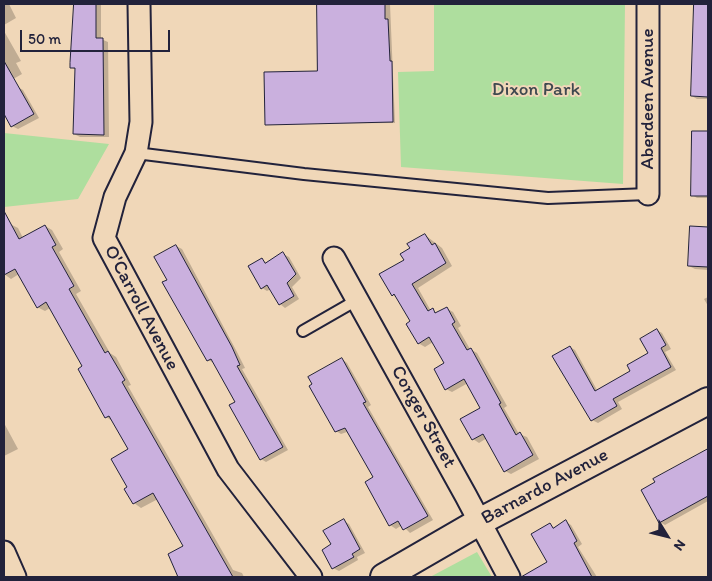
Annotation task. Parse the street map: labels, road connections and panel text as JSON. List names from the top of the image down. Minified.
{"streets":{"street":["Aberdeen Avenue","O'Carroll Avenue","Conger Street","Barnardo Avenue"]},"crossings":[["Conger Street","Barnardo Avenue"]],"parks":["Dixon Park"],"scale_bar":"50 m","north":"bottom right"}
